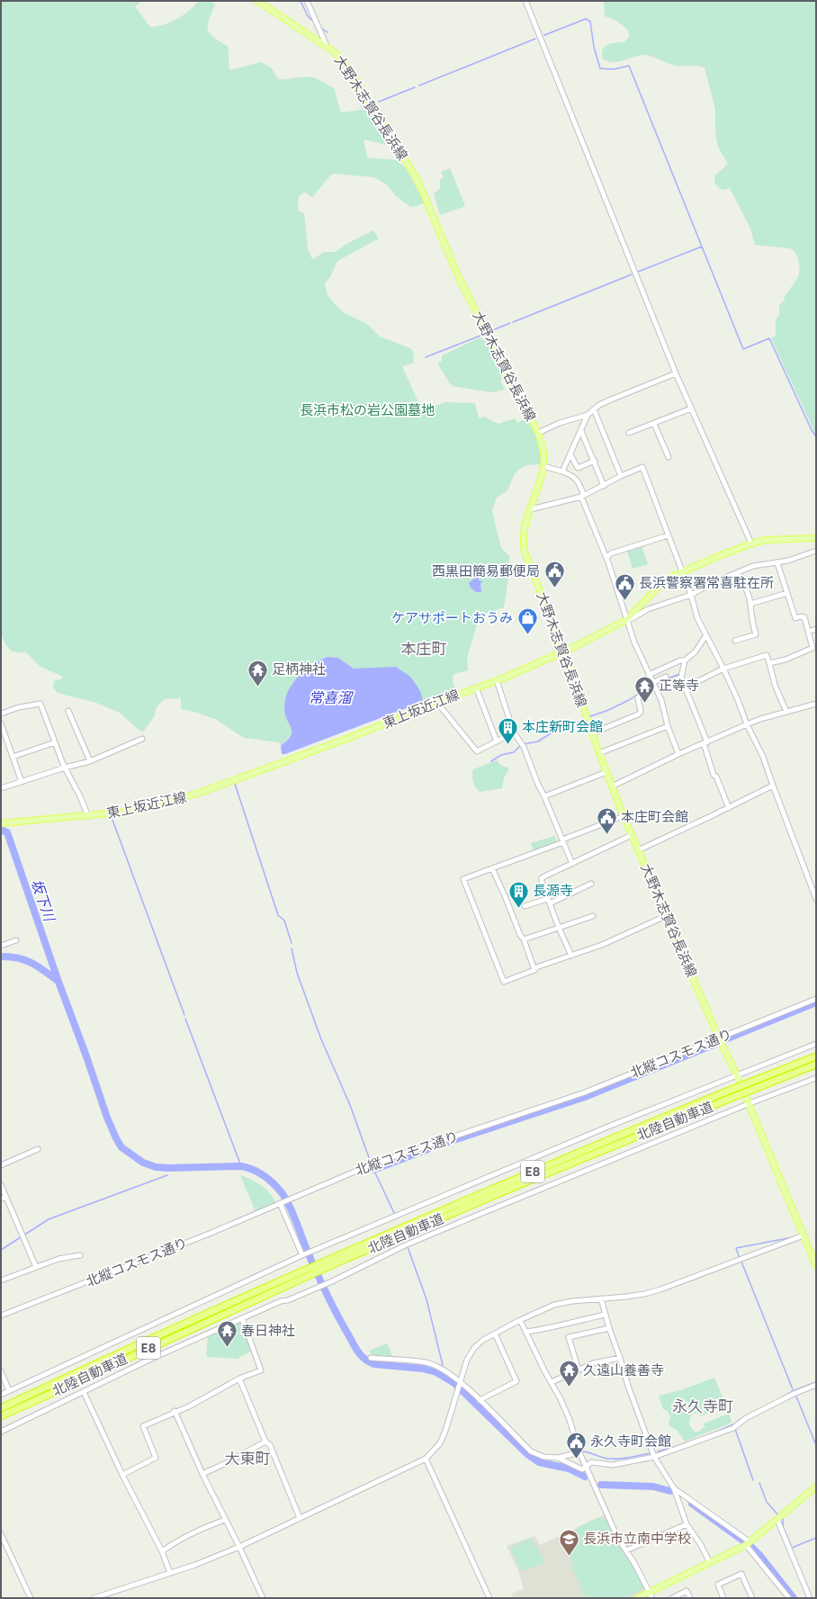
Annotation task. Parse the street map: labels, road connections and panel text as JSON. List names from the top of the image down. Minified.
{"streets":{"highway":["北陸自動車道","E8"],"main road":["大野木志賀谷長浜線","東上坂近江線"],"street":["北縦コスモス通り"]},"crossings":[["大野木志賀谷長浜線","東上坂近江線"],["大野木志賀谷長浜線","北縦コスモス通り"]],"districts":["本庄町","永久寺町","大東町"],"water":["常喜溜","坂下川"],"parks":["長浜市松の岩公園墓地"],"places":{"public building":["西黒田簡易郵便局","長浜警察署常喜駐在所","本庄町会館","永久寺町会館"],"shop":["ケアサポートおうみ"],"temple":["足柄神社","正等寺","春日神社","久遠山養善寺"],"building":["本庄新町会館","長源寺"],"school or university":["長浜市立南中学校"]}}
